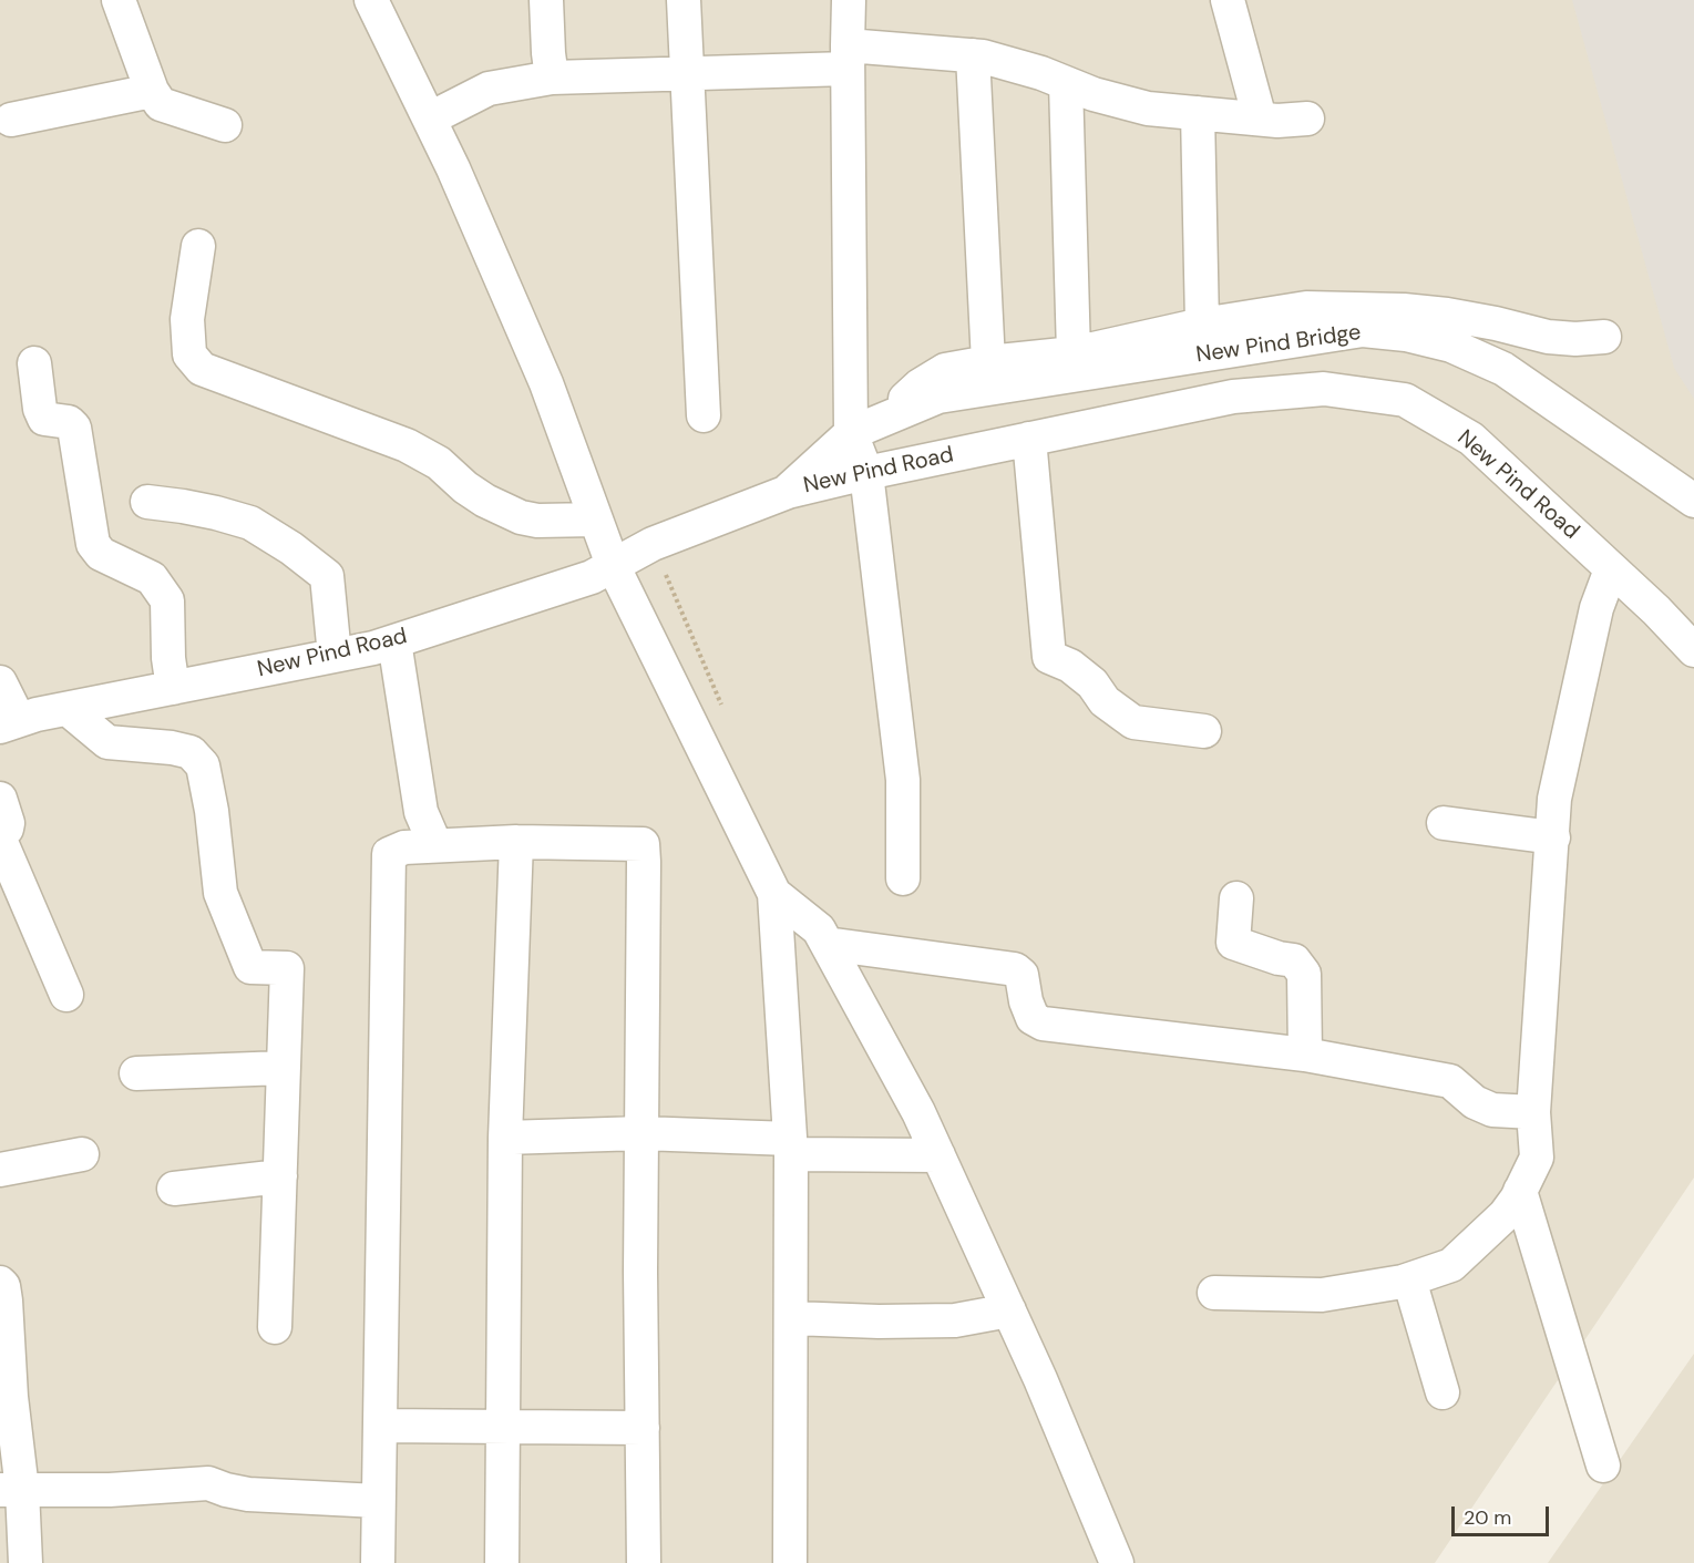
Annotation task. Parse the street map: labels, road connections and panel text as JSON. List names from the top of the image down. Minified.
{"streets":{"street":["New Pind Bridge","New Pind Road"]},"scale_bar":"20 m"}
